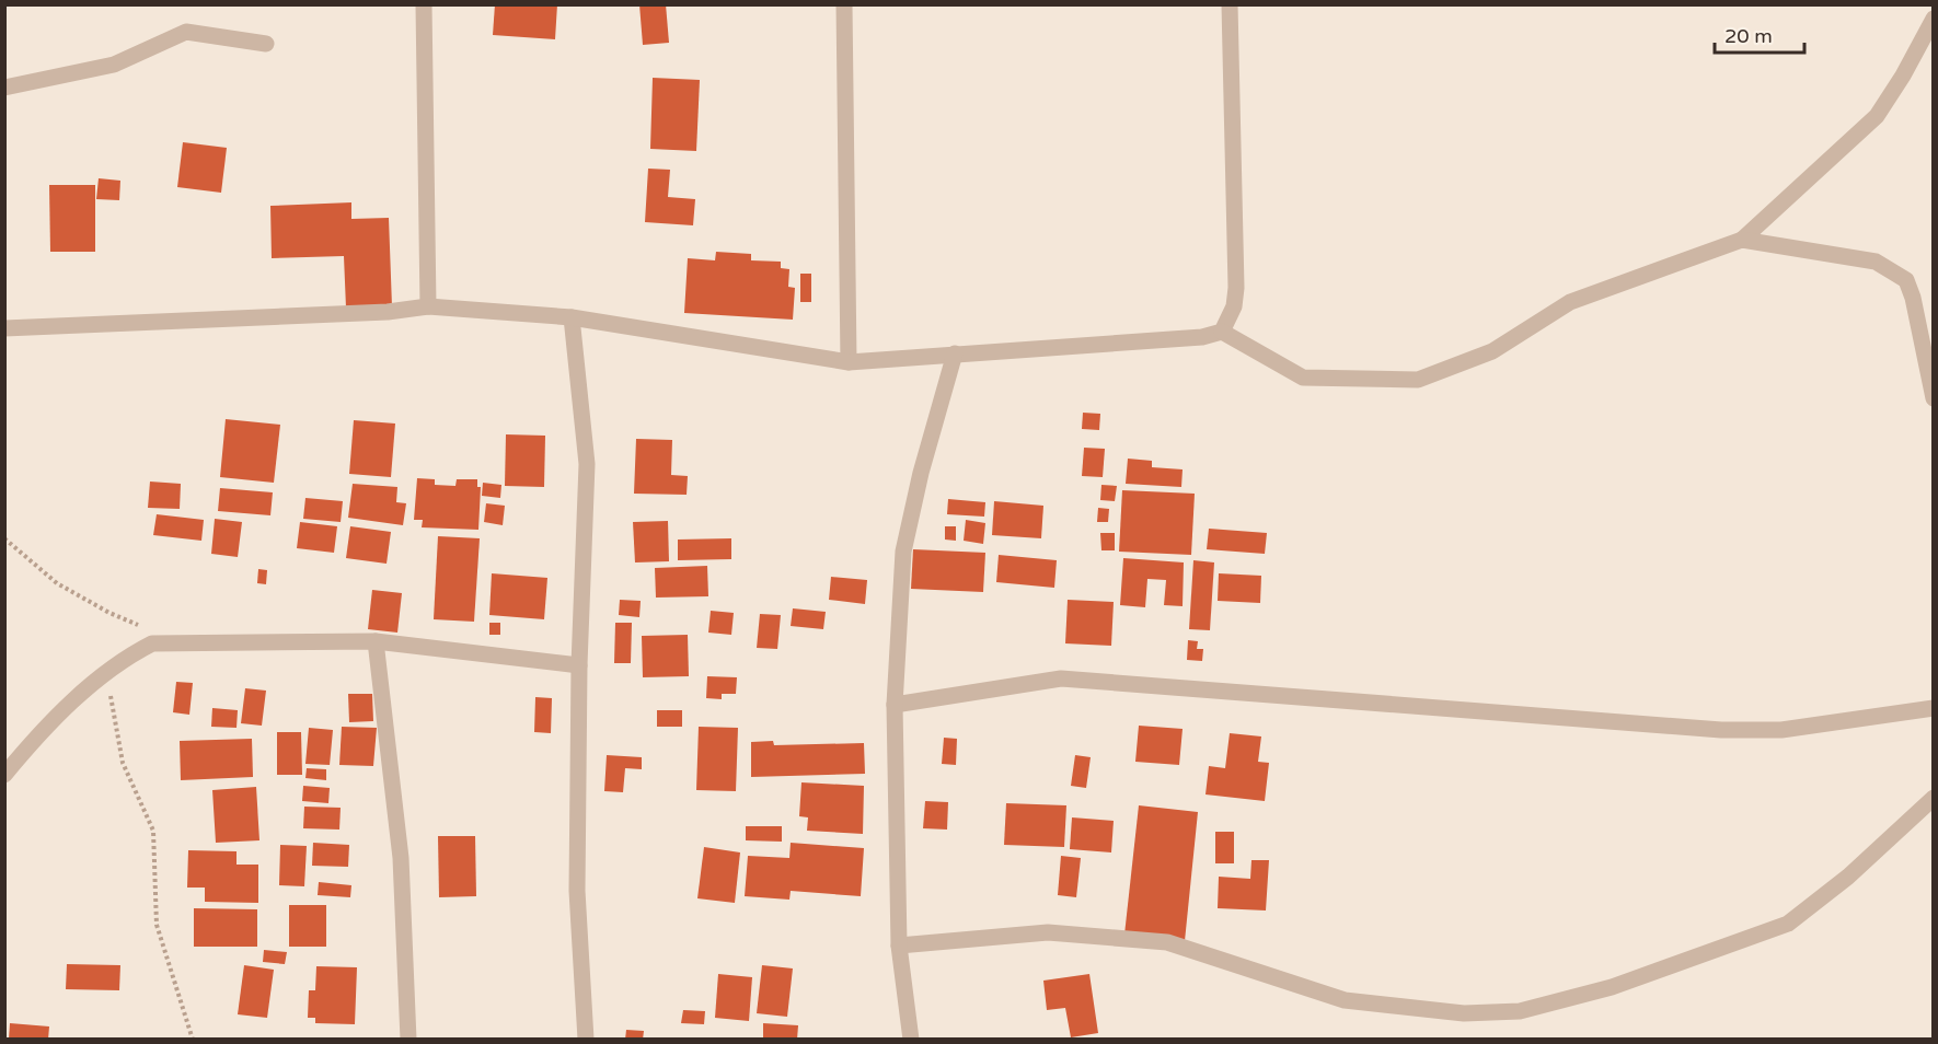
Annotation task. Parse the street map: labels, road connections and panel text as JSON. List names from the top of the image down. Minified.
{"scale_bar":"20 m"}
